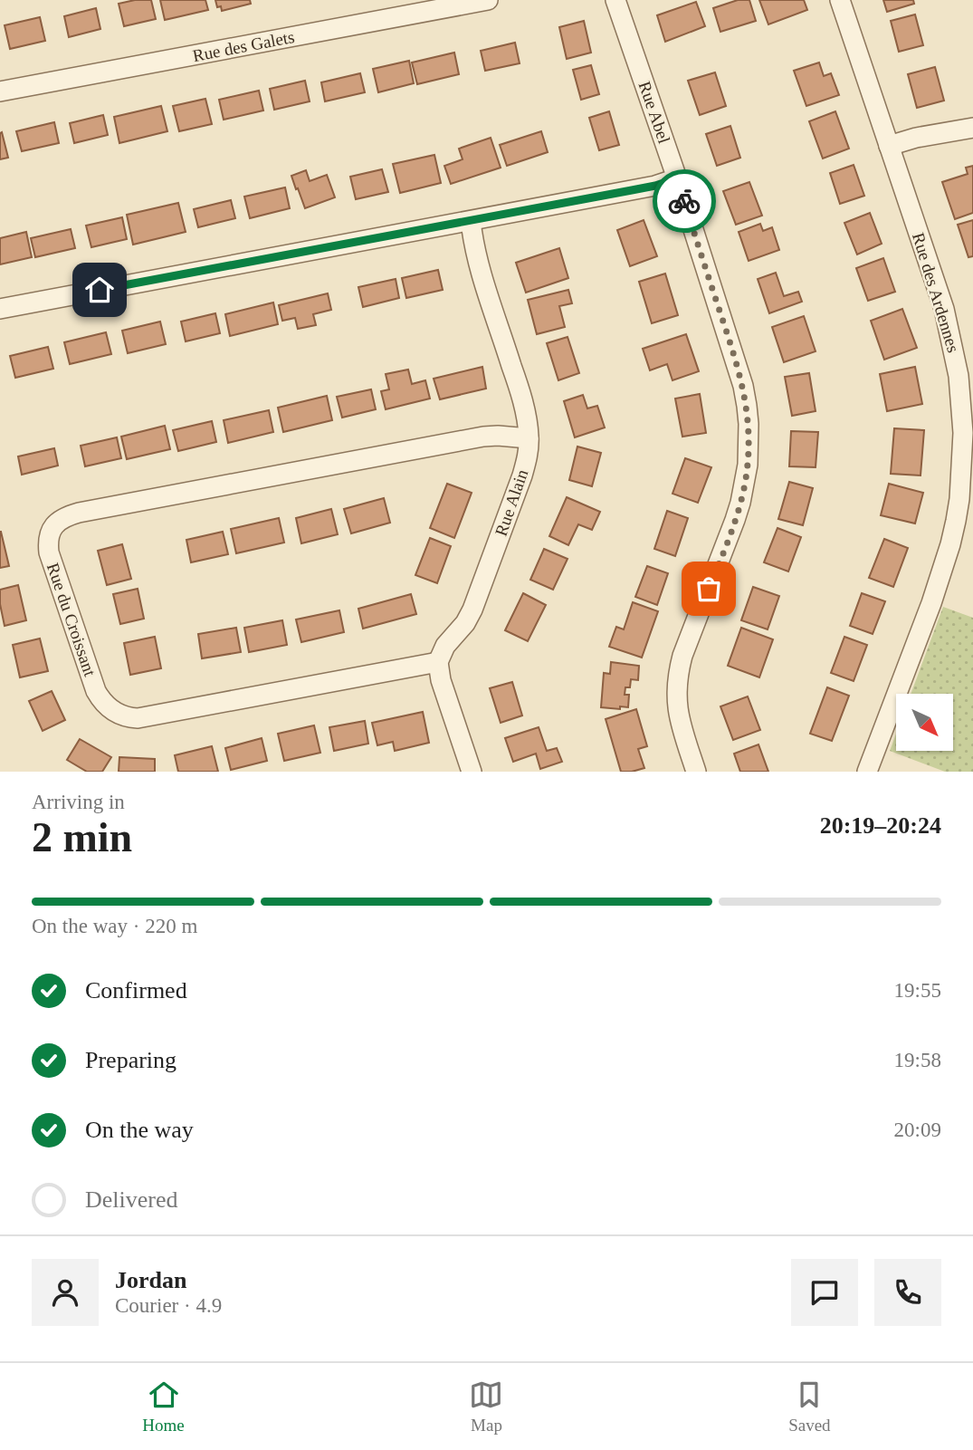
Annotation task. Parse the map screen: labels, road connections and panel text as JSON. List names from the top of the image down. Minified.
{"streets":{"street":["Rue des Galets","Rue Abel","Rue des Ardennes","Rue Alain","Rue du Croissant"]},"crossings":[["Rue Alain","Rue du Croissant"]],"north":"bottom right","page":{"heading":["2 min","Arriving in","20:19–20:24"],"panel":["Jordan","Courier · 4.9"],"bar":"On the way · 220 m","list":[["Confirmed","19:55"],["Preparing","19:58"],["On the way","20:09"],"Delivered"],"tabs":["Home","Map","Saved"]}}
